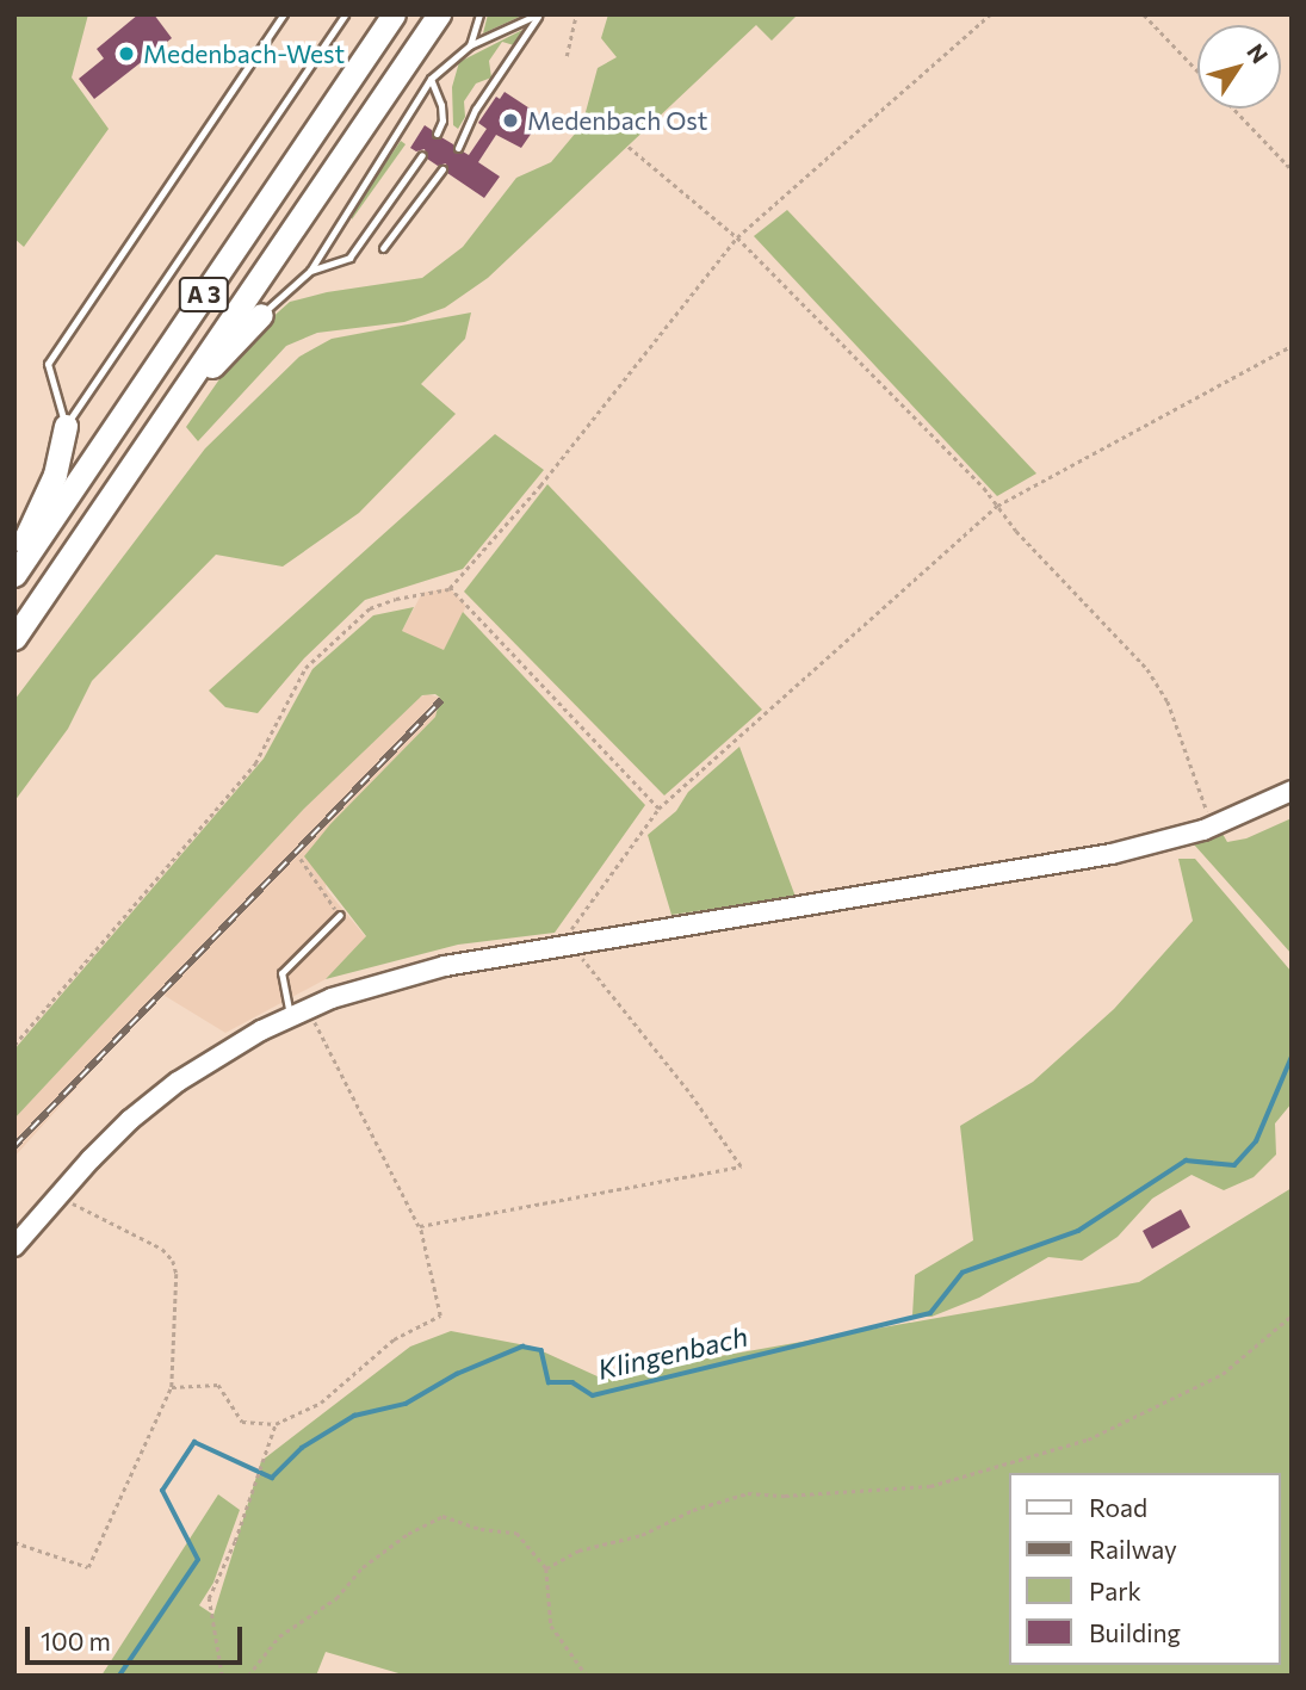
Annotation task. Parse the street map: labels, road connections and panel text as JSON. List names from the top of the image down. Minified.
{"streets":{"highway":["A 3"]},"water":["Klingenbach"],"places":["Medenbach-West","Medenbach Ost"],"legend":["Road","Railway","Park","Building"],"scale_bar":"100 m","north":"top right"}
